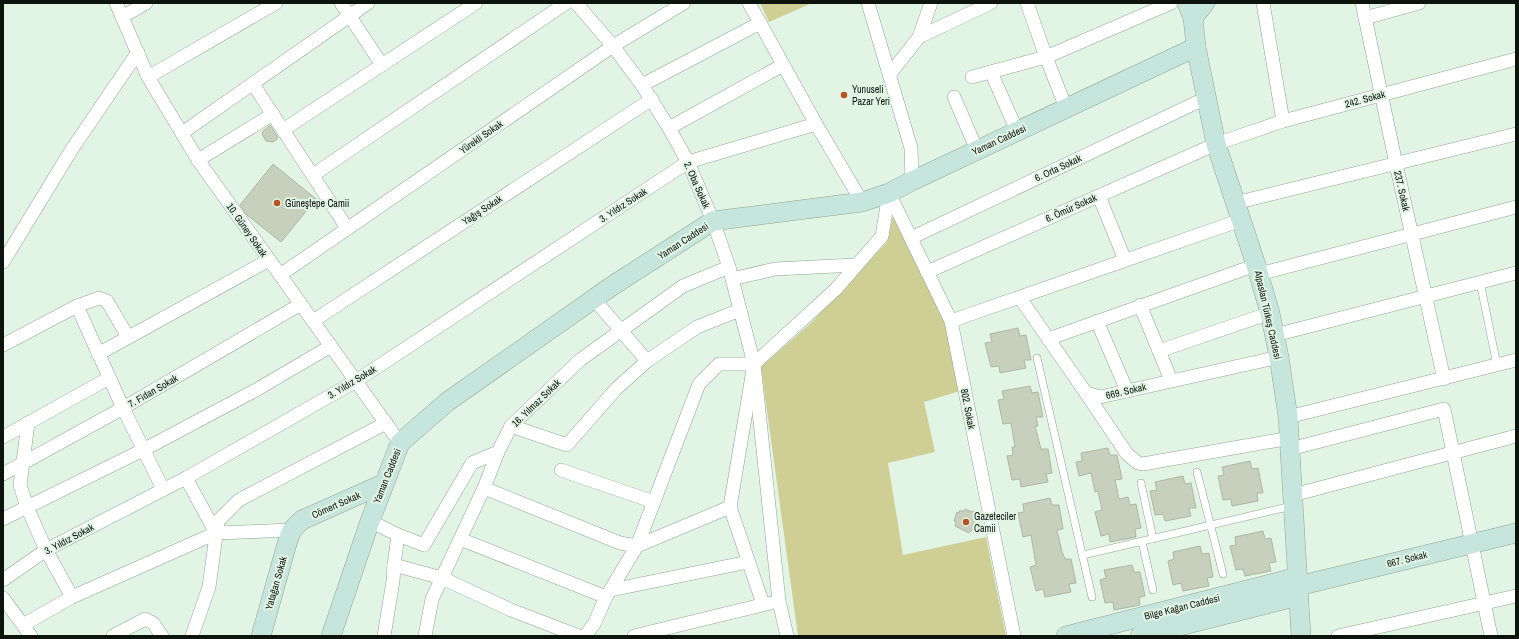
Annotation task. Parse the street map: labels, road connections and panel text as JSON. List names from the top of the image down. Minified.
{"streets":{"main road":["Yaman Caddesi","Alpaslan Türkeş Caddesi","Cömert Sokak","667. Sokak","Yatağan Sokak","Bilge Kağan Caddesi"],"street":["242. Sokak","Yürekli Sokak","6. Orta Sokak","2. Oba Sokak","237. Sokak","3. Yıldız Sokak","6. Ömür Sokak","Yağış Sokak","10. Güney Sokak","7. Fidan Sokak","669. Sokak","16. Yılmaz Sokak","802. Sokak"]},"crossings":[["242. Sokak","237. Sokak"],["242. Sokak","6. Ömür Sokak"],["242. Sokak","Alpaslan Türkeş Caddesi"],["Yürekli Sokak","2. Oba Sokak"],["Yürekli Sokak","10. Güney Sokak"],["Yaman Caddesi","2. Oba Sokak"],["Yaman Caddesi","10. Güney Sokak"],["Yaman Caddesi","Alpaslan Türkeş Caddesi"],["Yaman Caddesi","802. Sokak"],["Yaman Caddesi","Cömert Sokak"],["6. Orta Sokak","Alpaslan Türkeş Caddesi"],["6. Orta Sokak","802. Sokak"],["2. Oba Sokak","3. Yıldız Sokak"],["2. Oba Sokak","Yağış Sokak"],["2. Oba Sokak","16. Yılmaz Sokak"],["3. Yıldız Sokak","10. Güney Sokak"],["6. Ömür Sokak","Alpaslan Türkeş Caddesi"],["6. Ömür Sokak","802. Sokak"],["Yağış Sokak","10. Güney Sokak"],["10. Güney Sokak","7. Fidan Sokak"],["Alpaslan Türkeş Caddesi","669. Sokak"],["Alpaslan Türkeş Caddesi","667. Sokak"],["Alpaslan Türkeş Caddesi","Bilge Kağan Caddesi"],["Cömert Sokak","Yatağan Sokak"],["667. Sokak","Bilge Kağan Caddesi"]],"places":["Yunuseli Pazar Yeri","Güneştepe Camii","Gazeteciler Camii"]}
